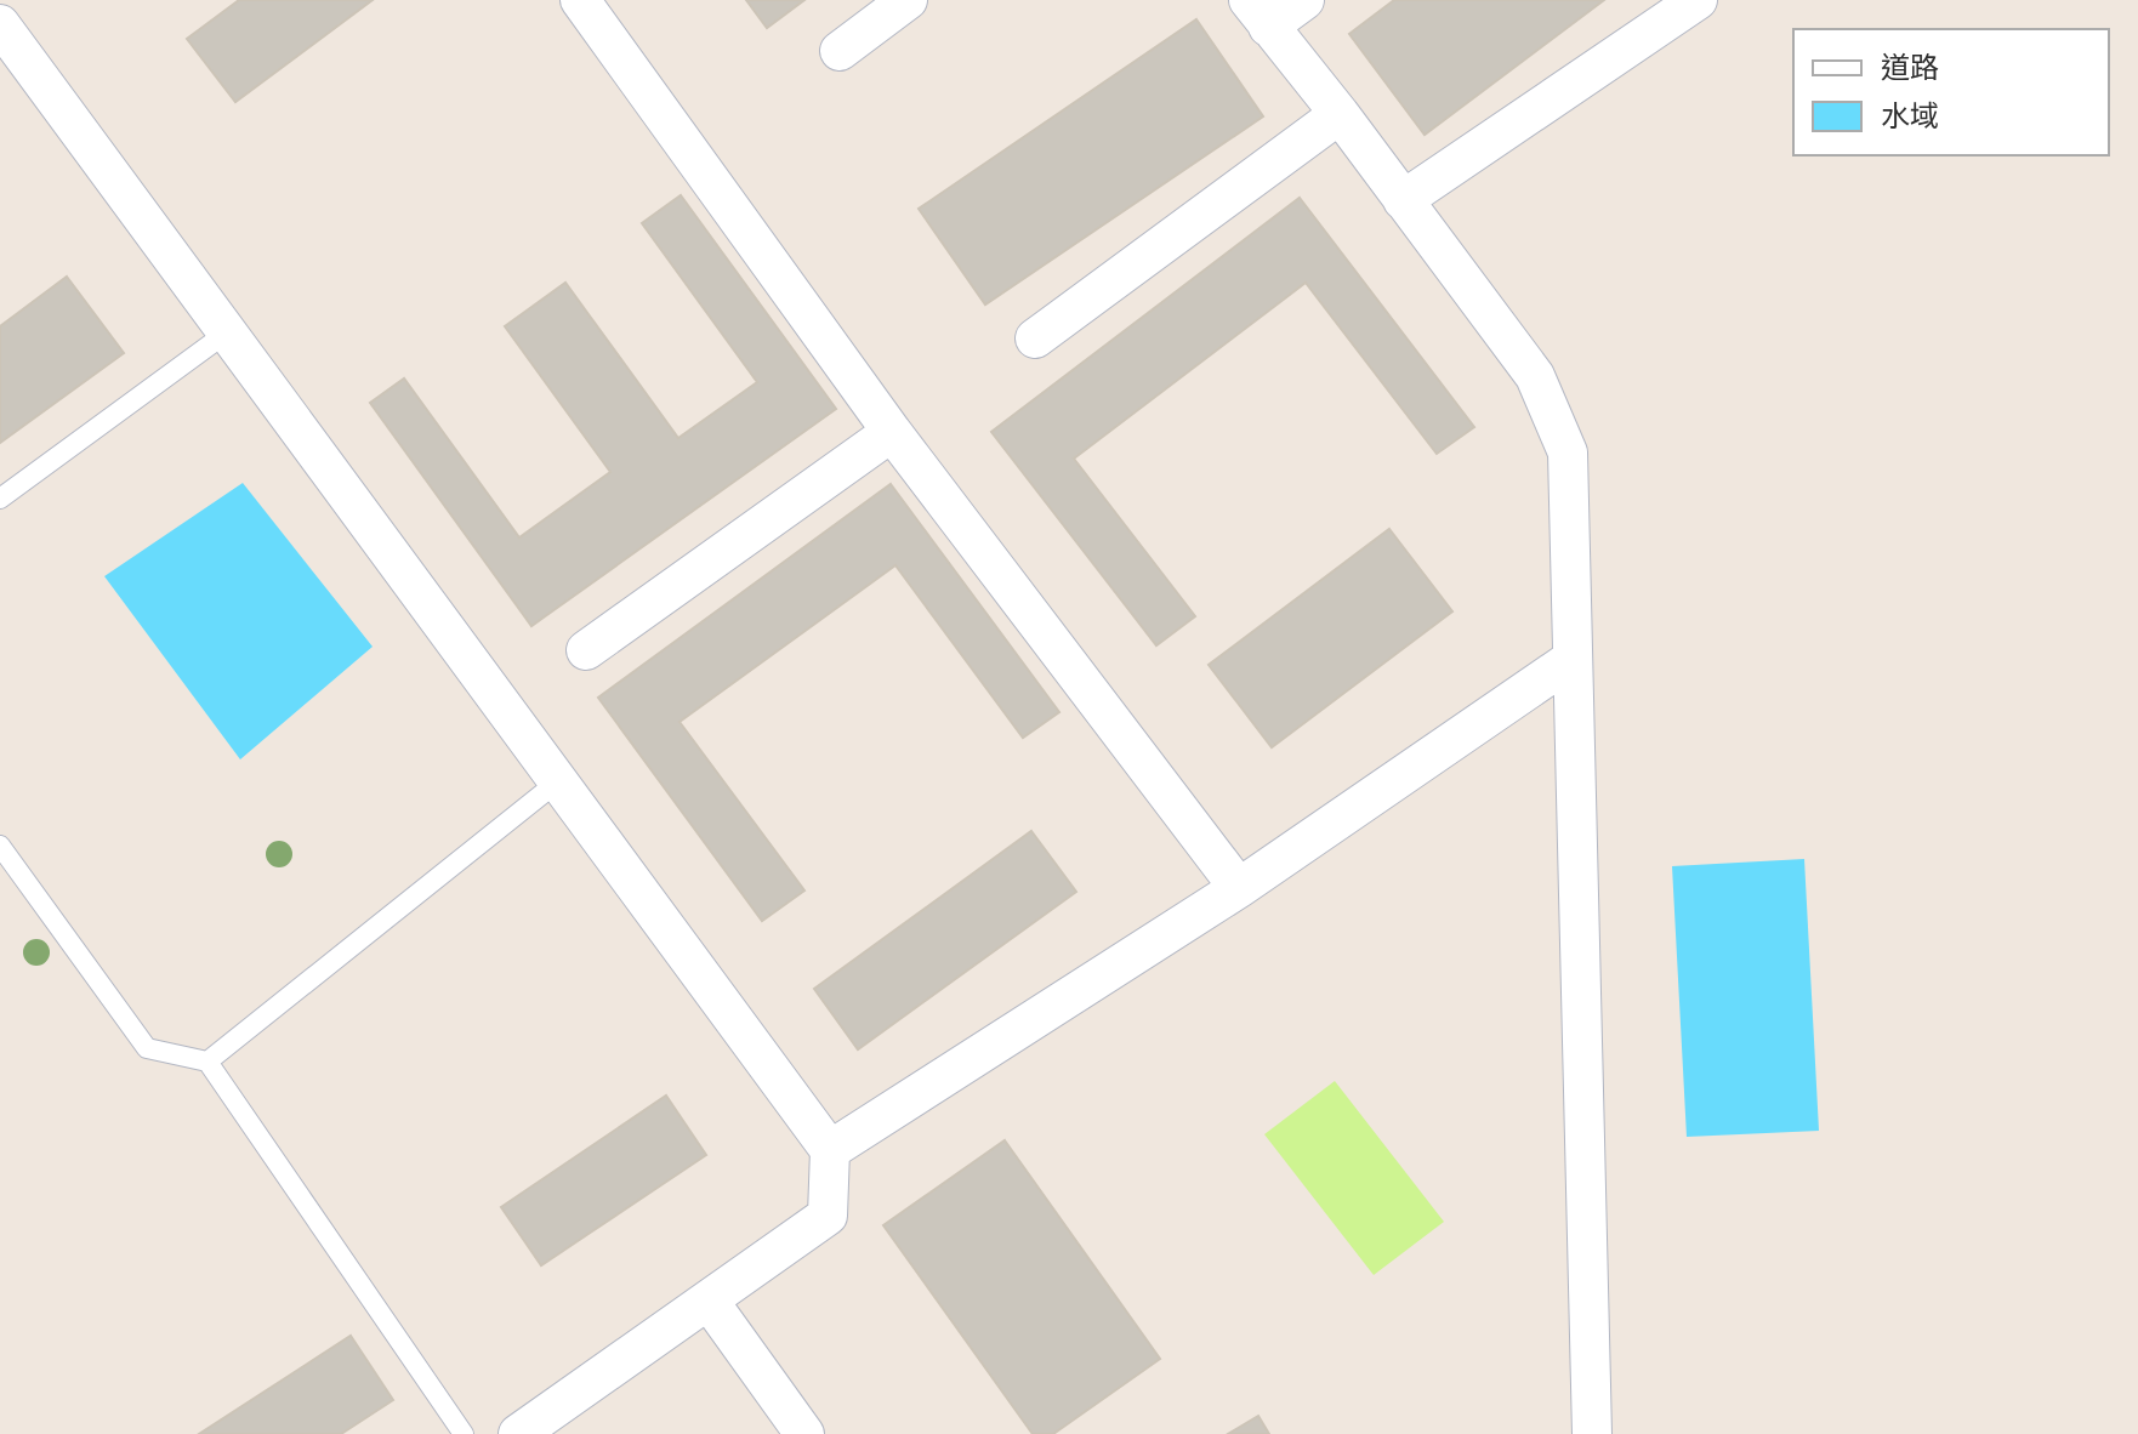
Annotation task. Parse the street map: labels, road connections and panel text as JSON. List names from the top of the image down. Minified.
{"legend":["道路","水域"]}
